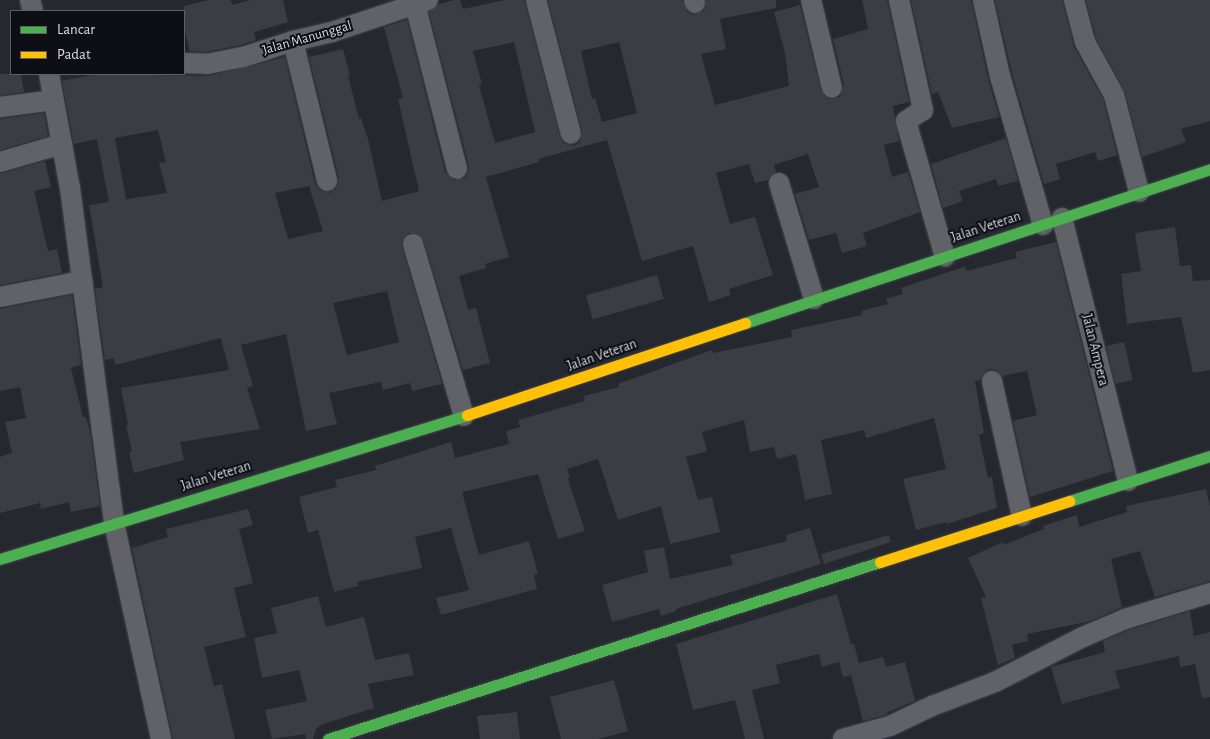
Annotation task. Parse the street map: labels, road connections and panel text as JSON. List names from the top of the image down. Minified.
{"streets":{"main road":["Jalan Veteran"],"street":["Jalan Manunggal","Jalan Ampera"]},"crossings":[["Jalan Veteran","Jalan Ampera"]],"legend":["Lancar","Padat"]}
